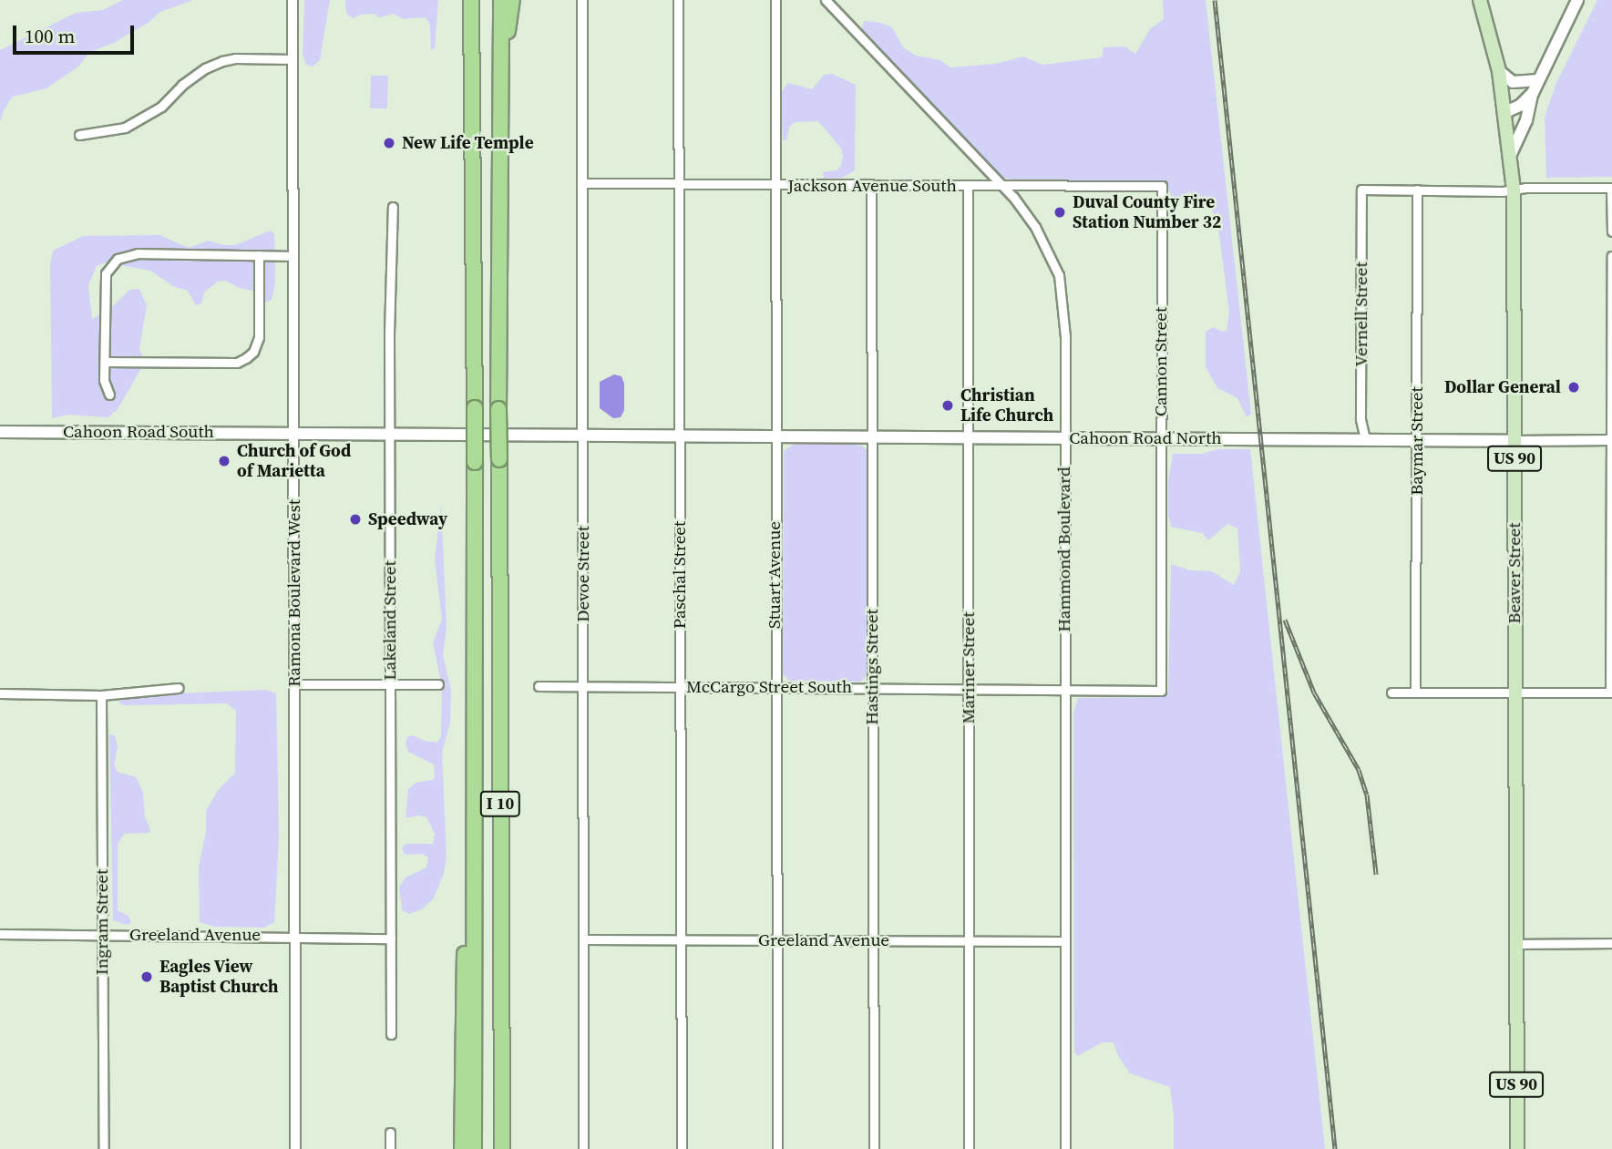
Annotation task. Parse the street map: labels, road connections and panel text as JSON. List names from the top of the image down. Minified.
{"streets":{"highway":["I 10"],"main road":["Cahoon Road South","Cahoon Road North","US 90","Beaver Street"],"street":["Jackson Avenue South","Vernell Street","Cannon Street","Baymar Street","Hammond Boulevard","Devoe Street","Paschal Street","Stuart Avenue","Ramona Boulevard West","Lakeland Street","Hastings Street","Mariner Street","McCargo Street South","Ingram Street","Greeland Avenue"]},"crossings":[["Jackson Avenue South","Cannon Street"],["Jackson Avenue South","Hammond Boulevard"],["Jackson Avenue South","Devoe Street"],["Jackson Avenue South","Paschal Street"],["Jackson Avenue South","Stuart Avenue"],["Jackson Avenue South","Hastings Street"],["Jackson Avenue South","Mariner Street"],["Vernell Street","Cahoon Road North"],["Vernell Street","Baymar Street"],["Cannon Street","Cahoon Road North"],["Cannon Street","McCargo Street South"],["Cahoon Road South","Devoe Street"],["Cahoon Road South","Ramona Boulevard West"],["Cahoon Road South","Lakeland Street"],["Cahoon Road North","Baymar Street"],["Cahoon Road North","Hammond Boulevard"],["Cahoon Road North","Beaver Street"],["Cahoon Road North","Paschal Street"],["Cahoon Road North","Stuart Avenue"],["Cahoon Road North","Hastings Street"],["Cahoon Road North","Mariner Street"],["Hammond Boulevard","McCargo Street South"],["Hammond Boulevard","Greeland Avenue"],["Devoe Street","McCargo Street South"],["Devoe Street","Greeland Avenue"],["Paschal Street","McCargo Street South"],["Paschal Street","Greeland Avenue"],["Stuart Avenue","McCargo Street South"],["Stuart Avenue","Greeland Avenue"],["Ramona Boulevard West","Greeland Avenue"],["Lakeland Street","Greeland Avenue"],["Hastings Street","McCargo Street South"],["Hastings Street","Greeland Avenue"],["Mariner Street","McCargo Street South"],["Mariner Street","Greeland Avenue"],["Ingram Street","Greeland Avenue"]],"places":["New Life Temple","Duval County Fire Station Number 32","Dollar General","Christian Life Church","Church of God of Marietta","Speedway","Eagles View Baptist Church"],"scale_bar":"100 m"}
